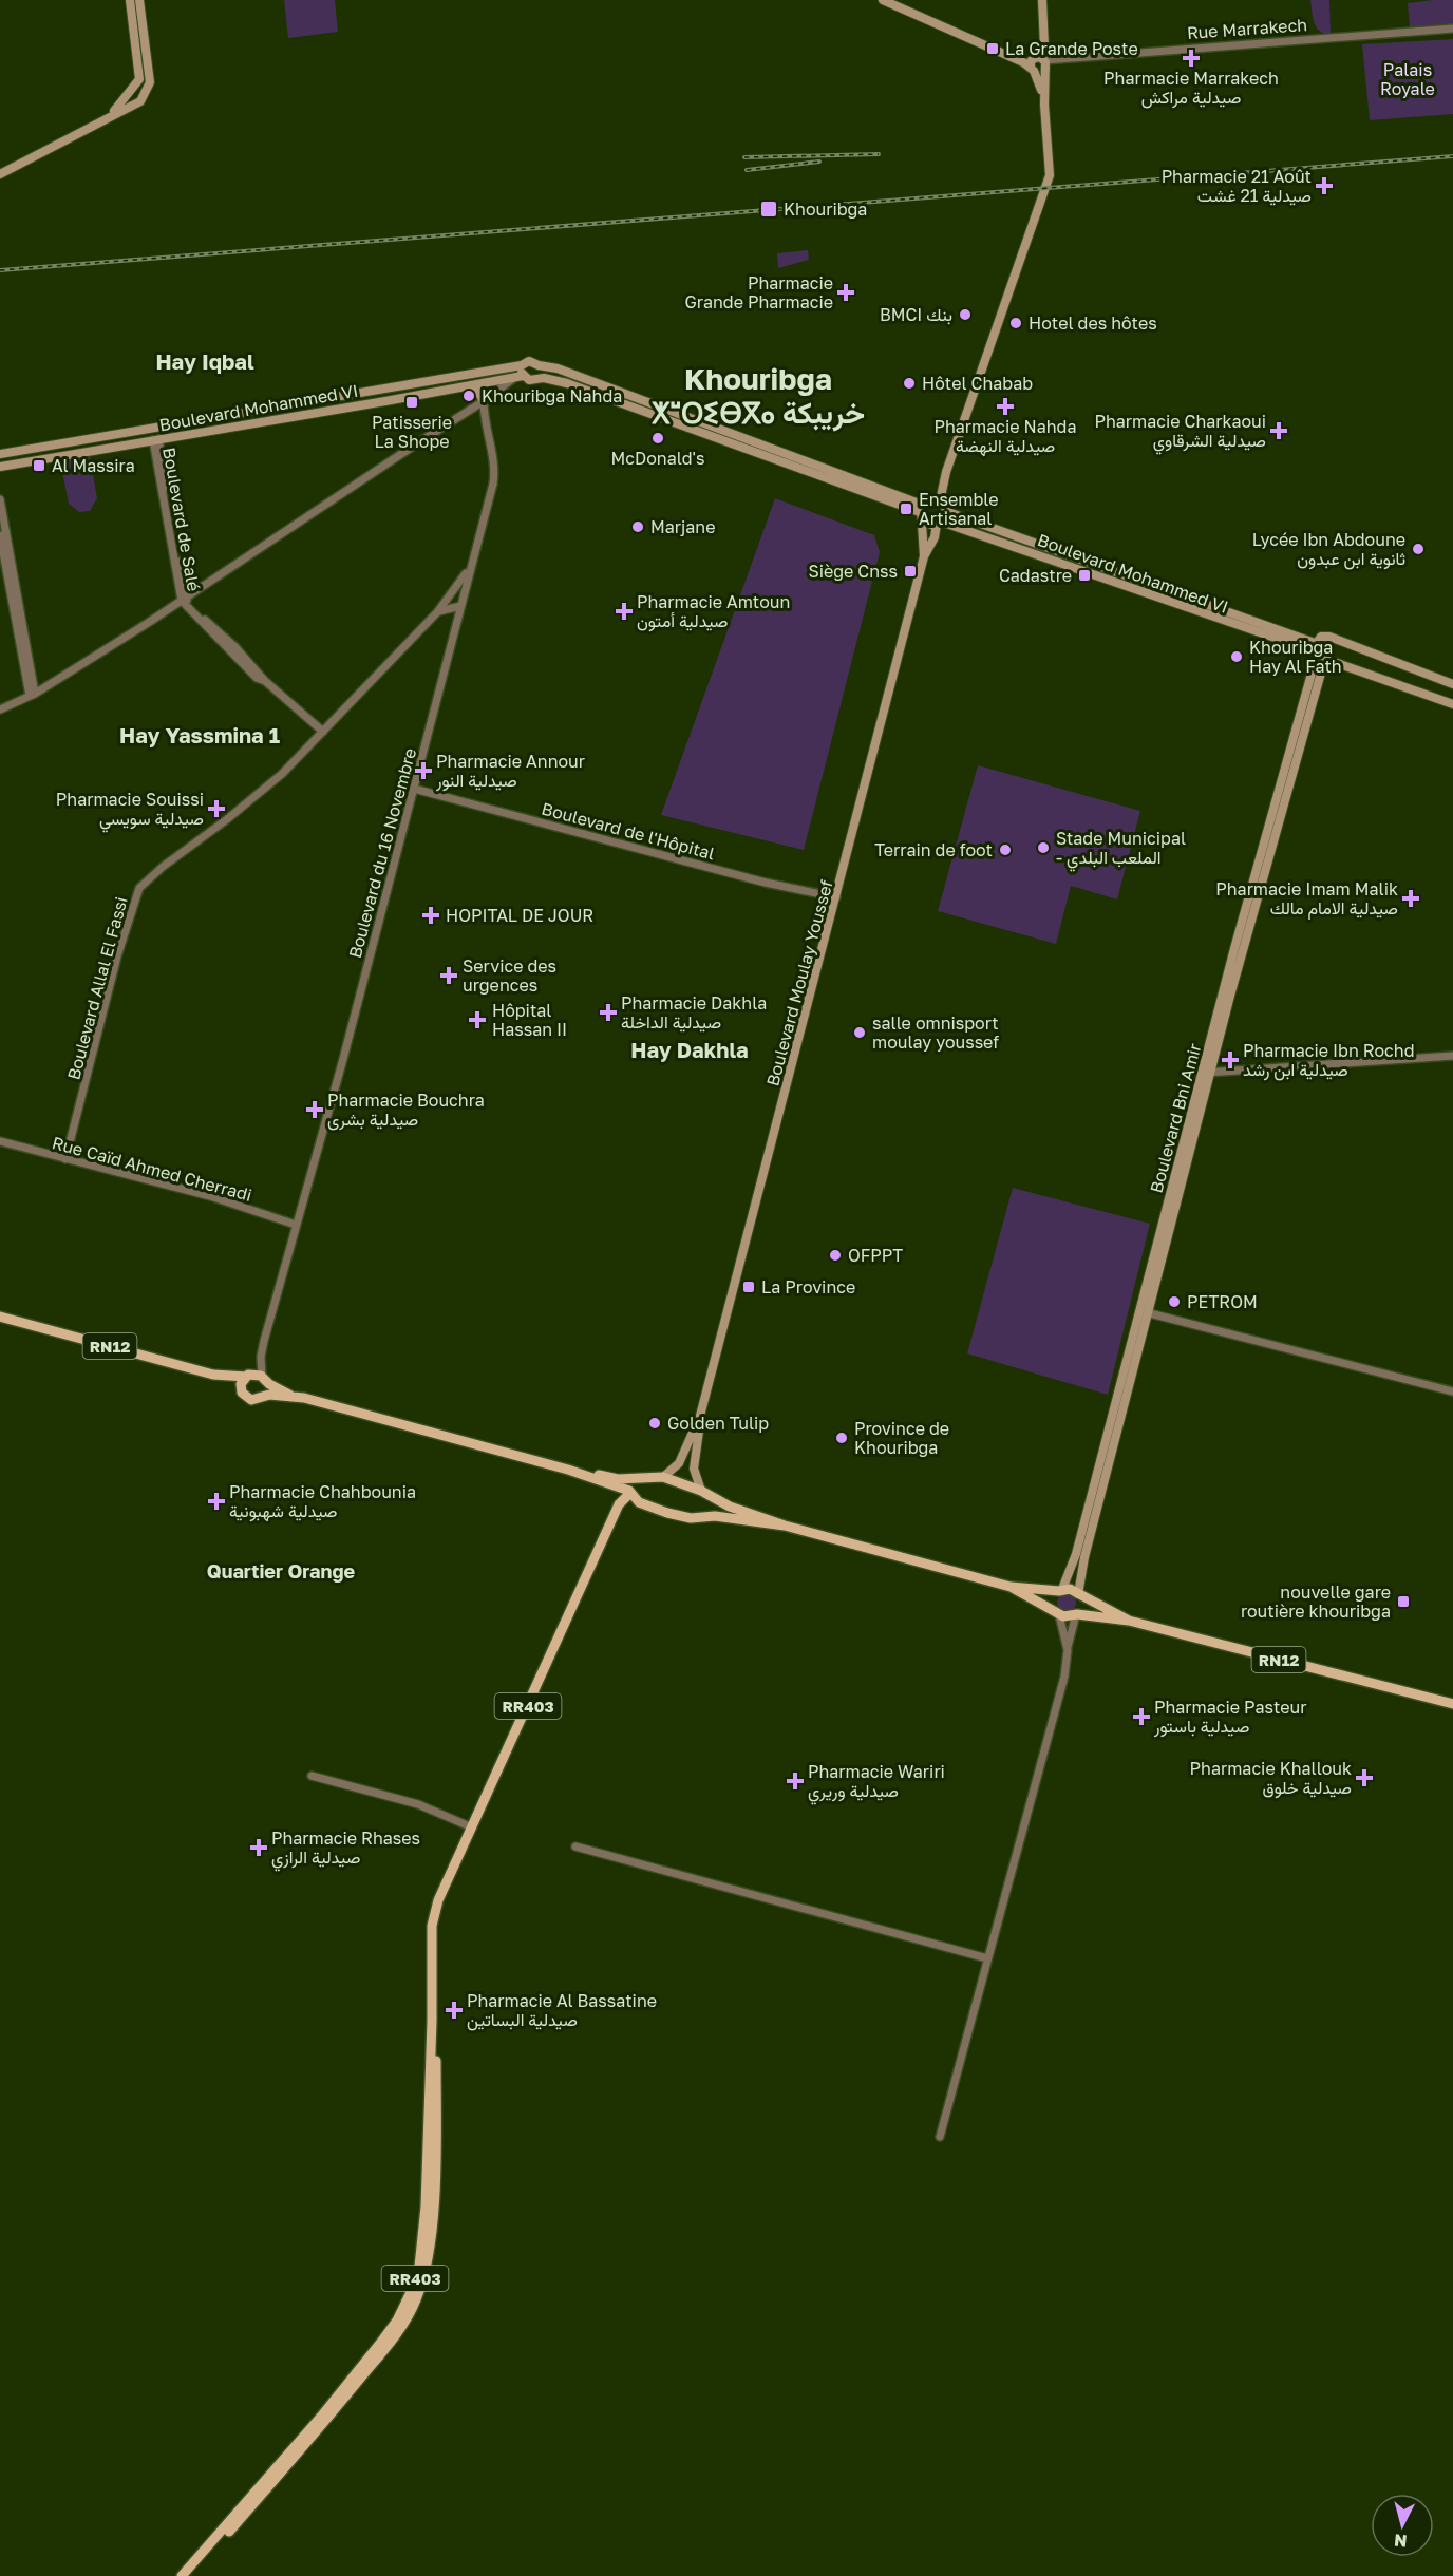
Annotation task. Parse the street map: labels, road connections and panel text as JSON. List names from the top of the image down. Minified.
{"streets":{"main road":["Boulevard Mohammed VI","Boulevard Moulay Youssef","Boulevard Bni Amir","RN12","RR403"],"street":["Rue Marrakech","Boulevard de Salé","Boulevard de l'Hôpital","Boulevard du 16 Novembre","Boulevard Allal El Fassi","Rue Caïd Ahmed Cherradi"]},"crossings":[["Boulevard Mohammed VI","Boulevard de Salé"],["Boulevard Mohammed VI","Boulevard Moulay Youssef"],["Boulevard Mohammed VI","Boulevard Bni Amir"],["Boulevard de Salé","Boulevard Allal El Fassi"],["Boulevard de l'Hôpital","Boulevard du 16 Novembre"],["Boulevard de l'Hôpital","Boulevard Moulay Youssef"],["Boulevard du 16 Novembre","Boulevard Allal El Fassi"],["Boulevard du 16 Novembre","Rue Caïd Ahmed Cherradi"],["Boulevard du 16 Novembre","RN12"],["Boulevard Allal El Fassi","Rue Caïd Ahmed Cherradi"],["Boulevard Bni Amir","RN12"],["RN12","RR403"]],"districts":["Hay Iqbal","Khouribga ⵅⵯⵔⵉⴱⴳⴰ خريبكة","Hay Yassmina 1","Hay Dakhla","Quartier Orange"],"parks":["Palais Royale"],"places":{"transit":["La Grande Poste","Khouribga","Patisserie La Shope","Al Massira","Ensemble Artisanal","Siège Cnss","Cadastre","La Province","nouvelle gare routière khouribga"],"health":["Pharmacie Marrakech صيدلية مراكش","Pharmacie 21 Août صيدلية 21 غشت","Pharmacie Grande Pharmacie","Pharmacie Nahda صيدلية النهضة","Pharmacie Charkaoui صيدلية الشرقاوي","Pharmacie Amtoun صيدلية أمتون","Pharmacie Annour صيدلية النور","Pharmacie Souissi صيدلية سويسي","Pharmacie Imam Malik صيدلية الامام مالك","HOPITAL DE JOUR","Service des urgences","Pharmacie Dakhla صيدلية الداخلة","Hôpital Hassan II","Pharmacie Ibn Rochd صيدلية ابن رشد","Pharmacie Bouchra صيدلية بشرى","Pharmacie Chahbounia صيدلية شهبونية","Pharmacie Pasteur صيدلية باستور","Pharmacie Khallouk صيدلية خلوق","Pharmacie Wariri صيدلية وريري","Pharmacie Rhases صيدلية الرازي","Pharmacie Al Bassatine صيدلية البساتين"],"other":["BMCI بنك","Hotel des hôtes","Hôtel Chabab","Khouribga Nahda","McDonald's","Marjane","Lycée Ibn Abdoune ثانوية ابن عبدون","Khouribga Hay Al Fath","Stade Municipal - الملعب البلدي","Terrain de foot","salle omnisport moulay youssef","OFPPT","PETROM","Golden Tulip","Province de Khouribga"]},"north":"bottom"}
